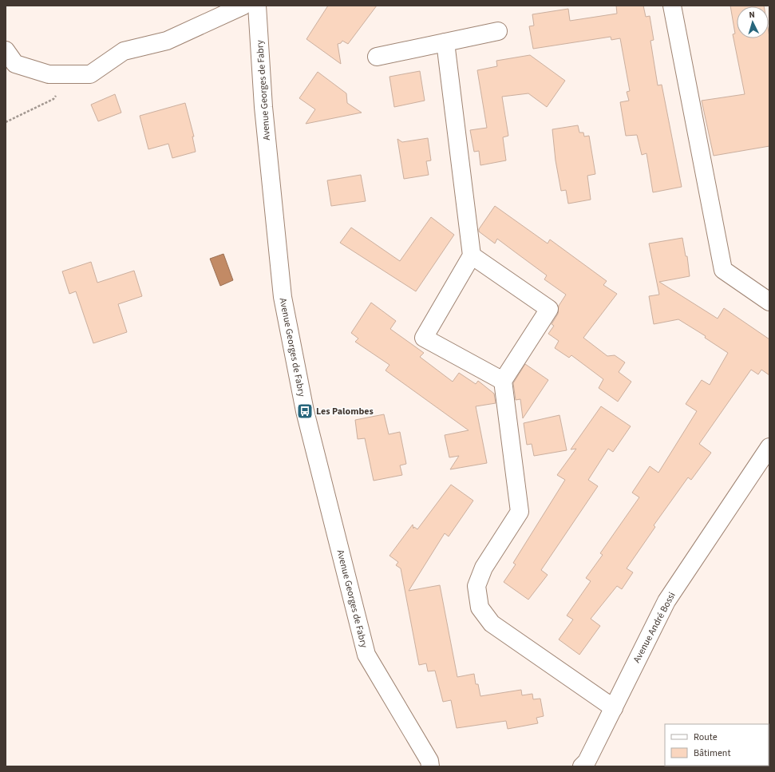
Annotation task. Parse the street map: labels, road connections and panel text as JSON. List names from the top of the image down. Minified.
{"streets":{"street":["Avenue Georges de Fabry","Avenue André Bossi"]},"places":{"bus stop":["Les Palombes"]},"legend":["Route","Bâtiment"],"north":"top"}
